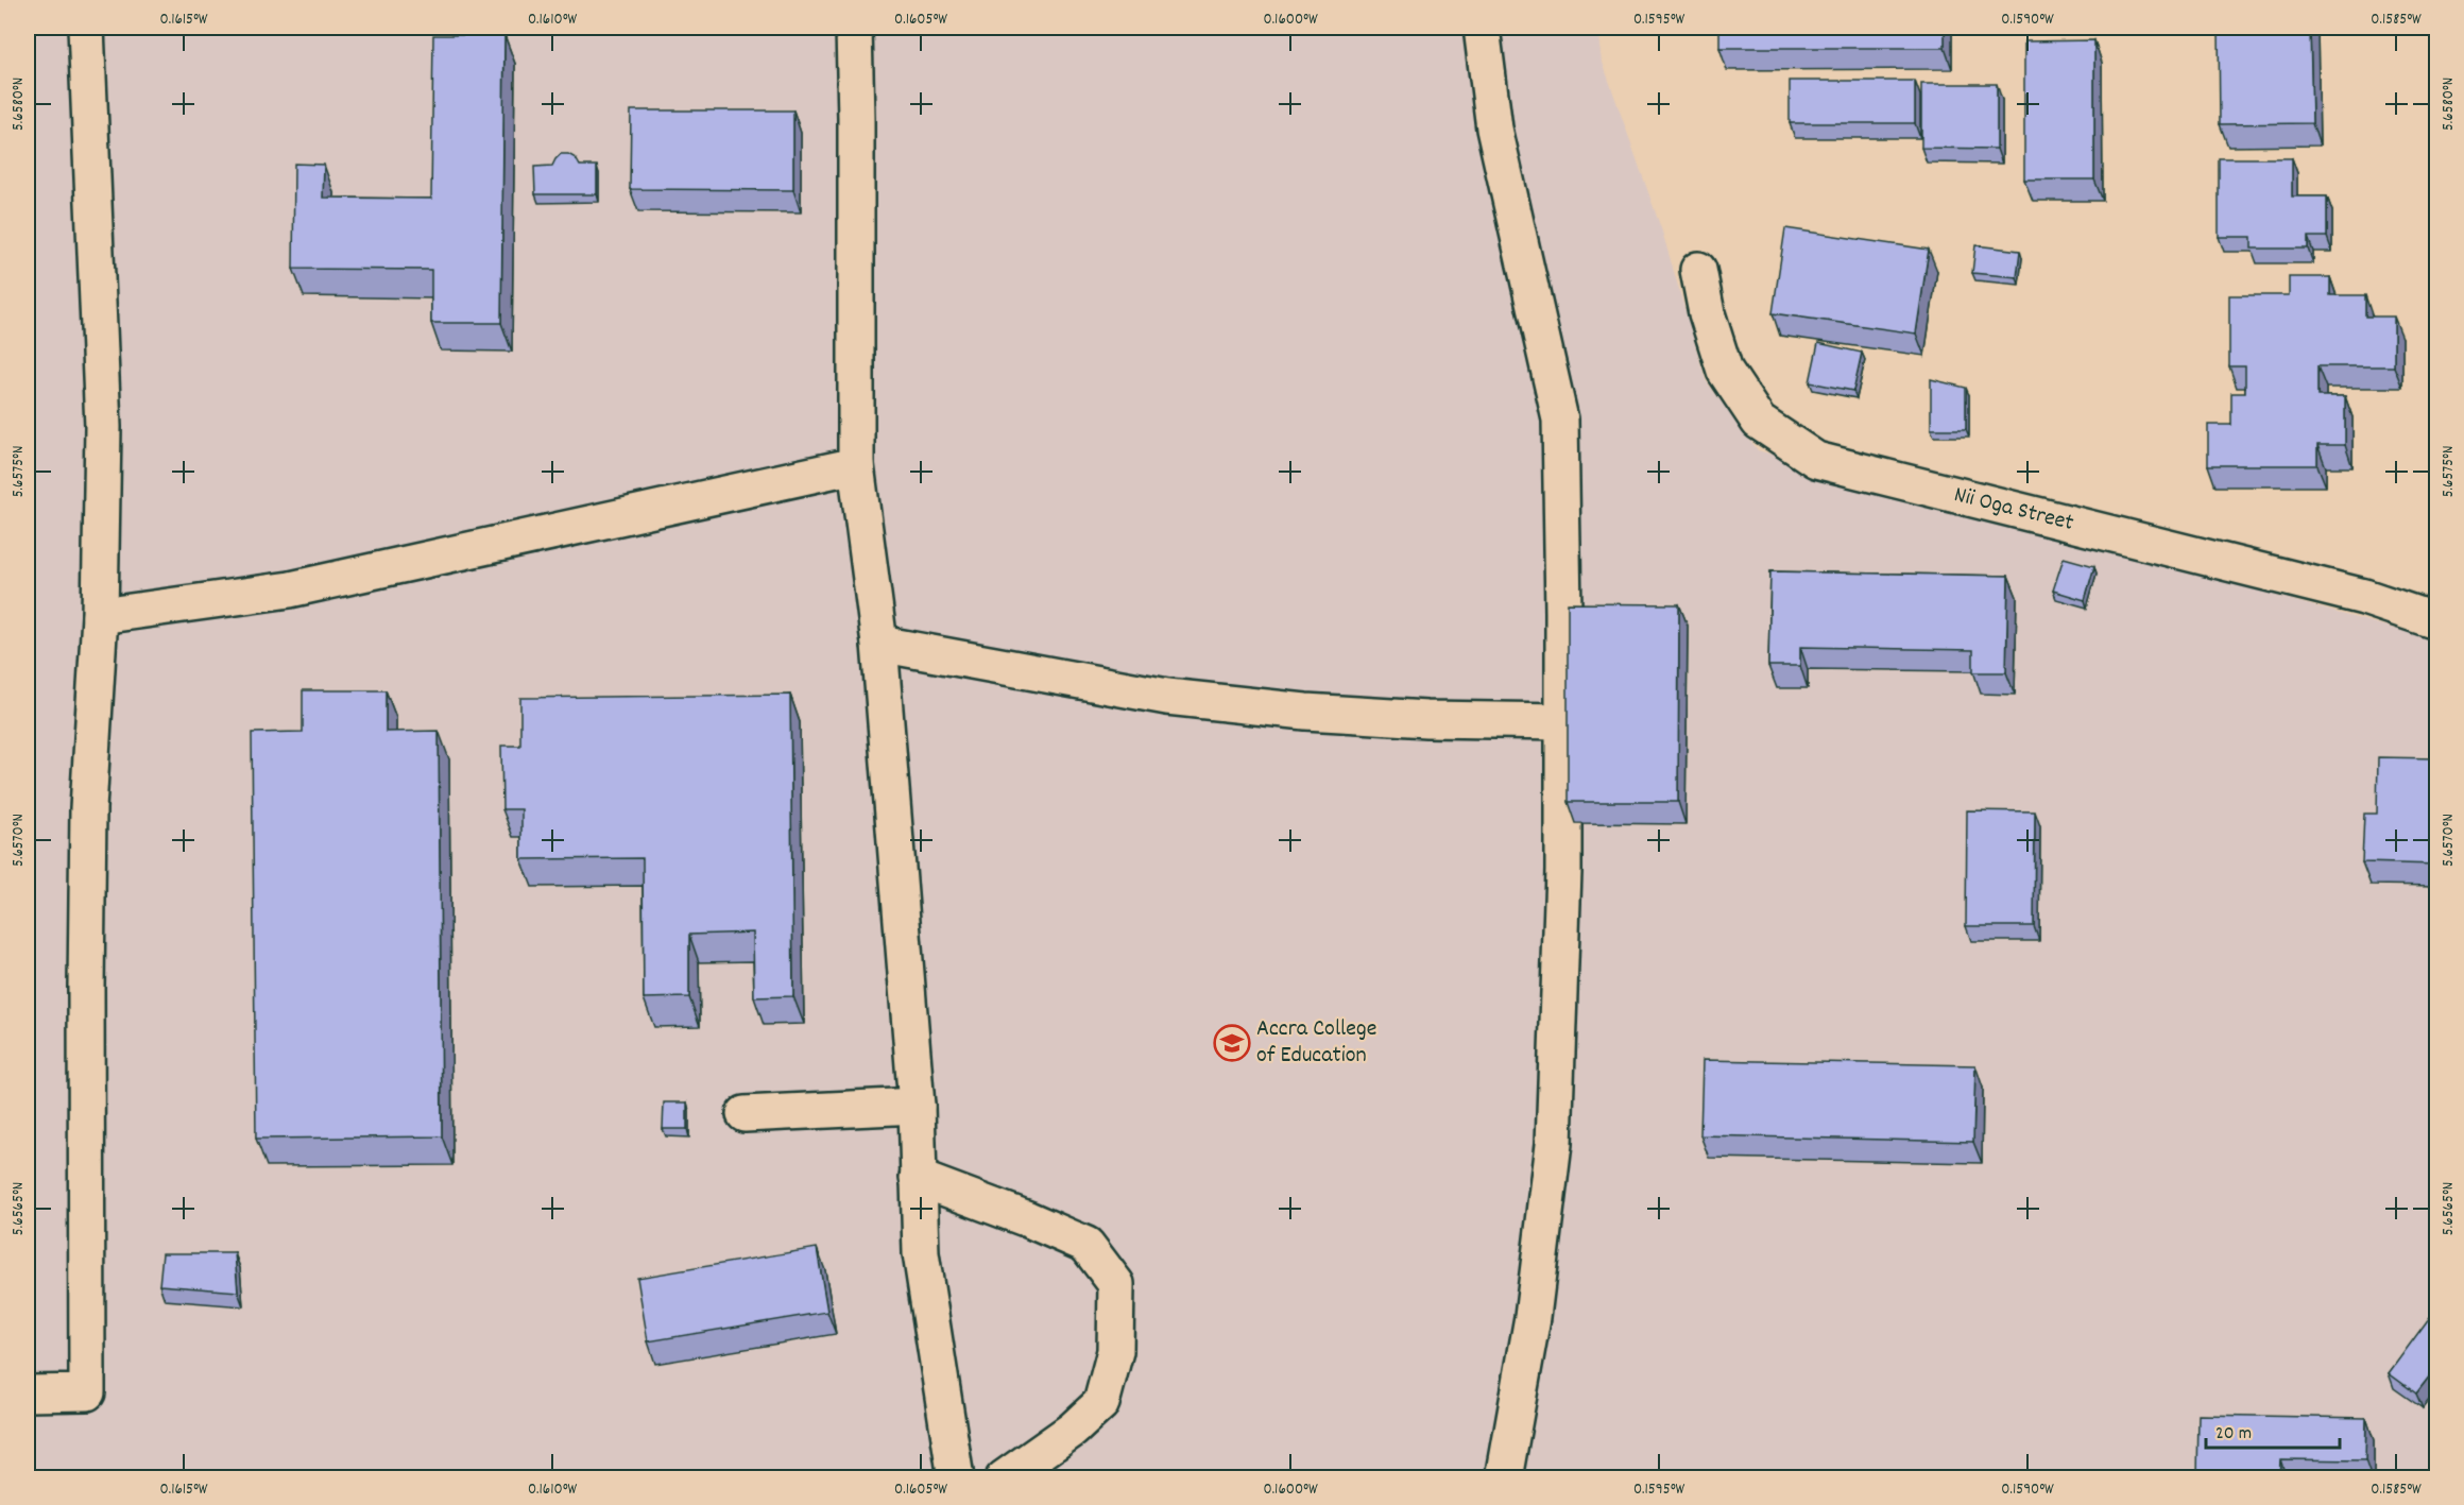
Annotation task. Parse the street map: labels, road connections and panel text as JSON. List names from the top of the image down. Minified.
{"streets":{"street":["Nii Oga Street"]},"places":{"school or university":["Accra College of Education"]},"scale_bar":"20 m","coordinates":["0.1615°W","0.1610°W","0.1605°W","0.1600°W","0.1595°W","0.1590°W","0.1585°W","5.6580°N","5.6575°N","5.6570°N","5.6565°N"]}
